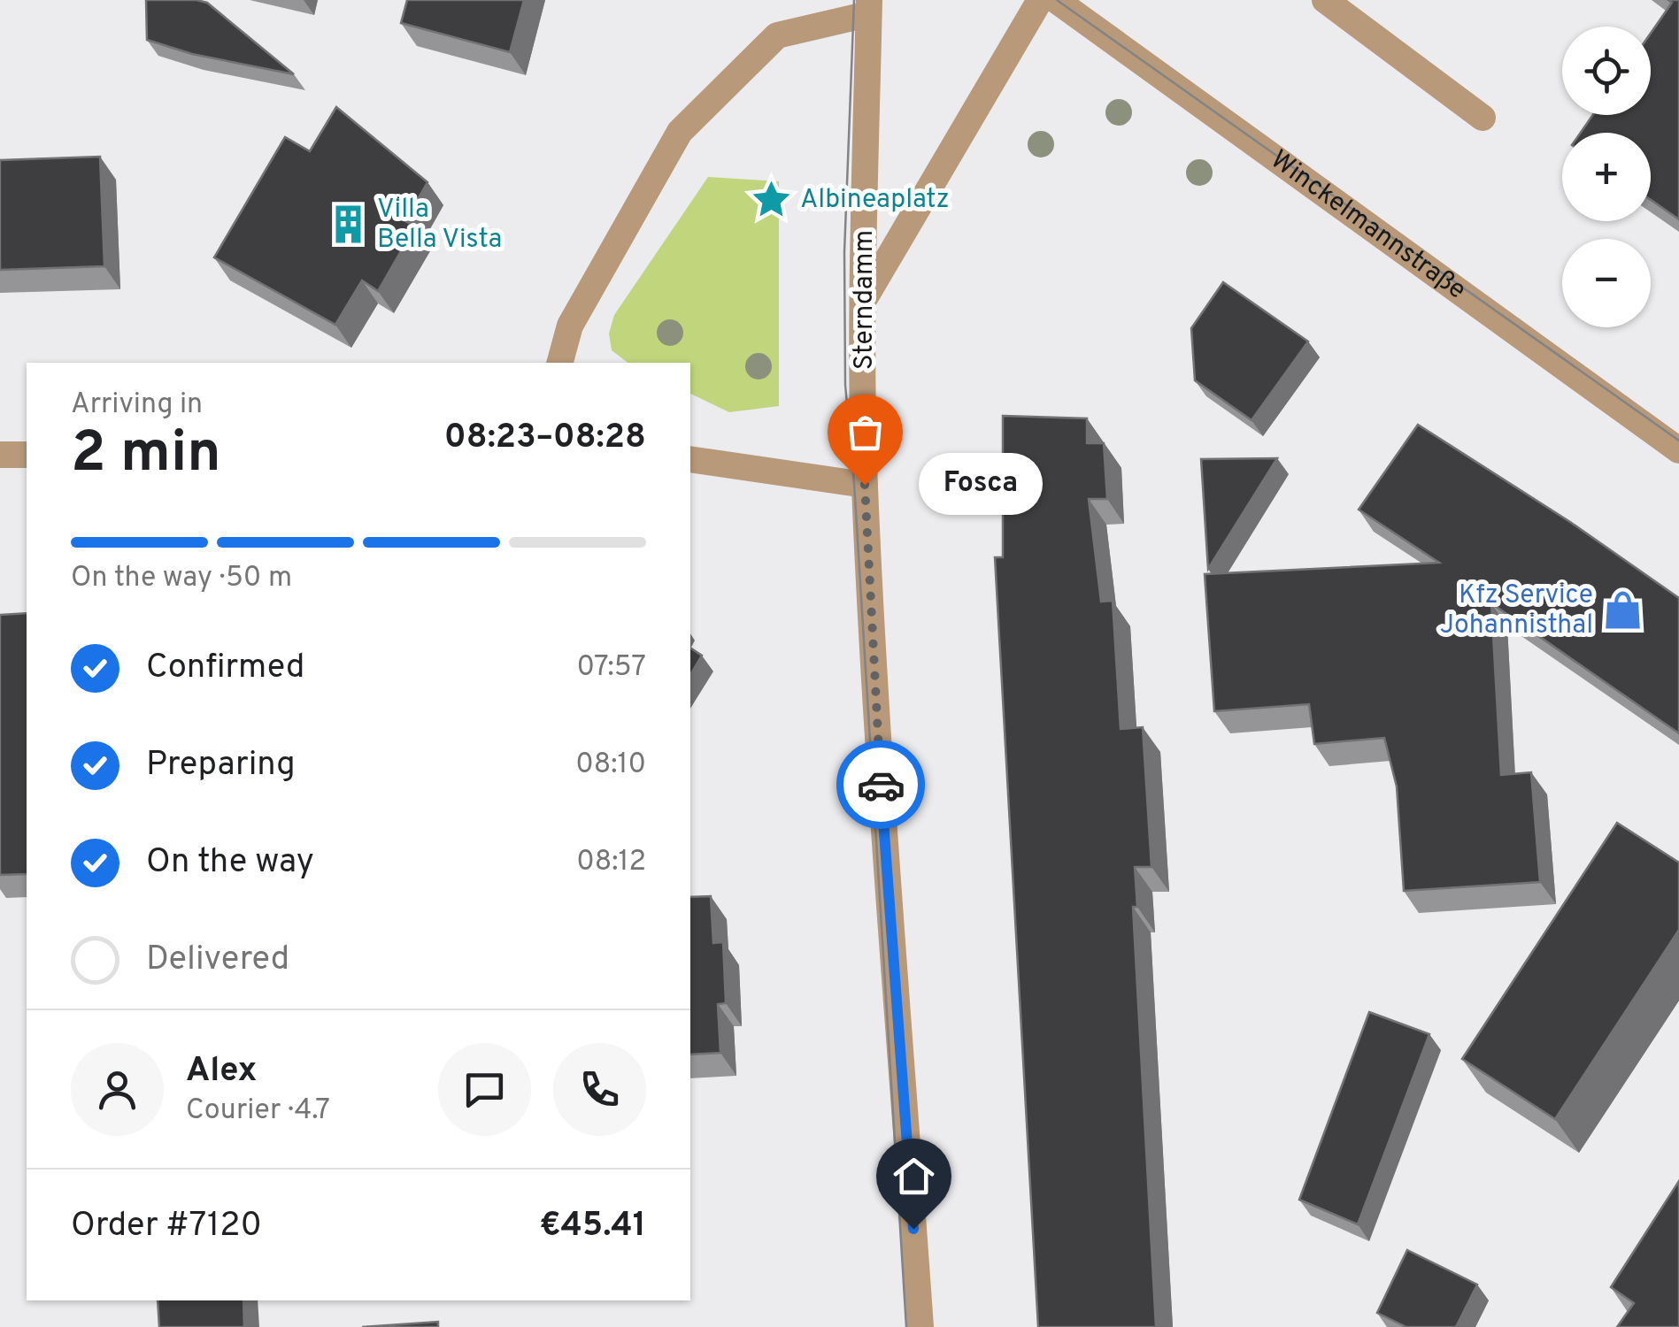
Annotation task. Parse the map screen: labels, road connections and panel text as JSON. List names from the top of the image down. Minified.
{"streets":{"street":["Winckelmannstraße","Sterndamm"]},"places":{"place":["Albineaplatz"],"building":["Villa Bella Vista"],"other":["Fosca"],"shop":["Kfz Service Johannisthal"]},"page":{"map_buttons":["+","−"],"heading":["2 min","Arriving in","08:23–08:28"],"panel":["Alex","Courier · 4.7","Order #7120","€45.41"],"bubble":"Fosca","bar":"On the way · 50 m","list":[["Confirmed","07:57"],["Preparing","08:10"],["On the way","08:12"],"Delivered"]}}
